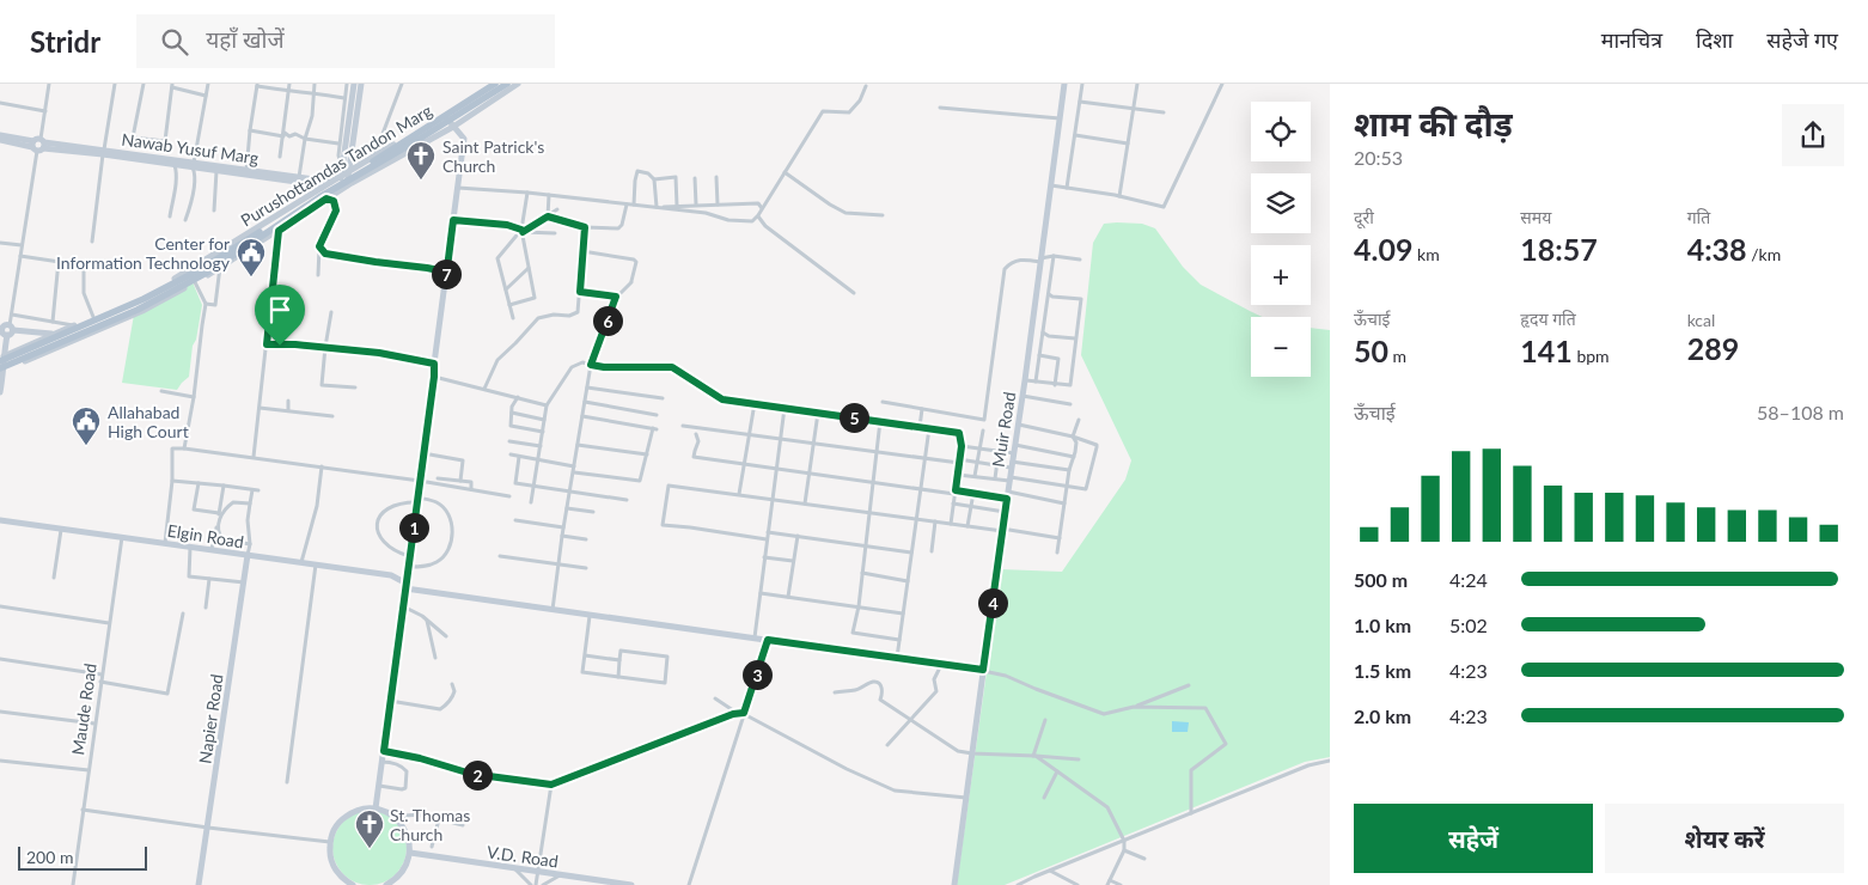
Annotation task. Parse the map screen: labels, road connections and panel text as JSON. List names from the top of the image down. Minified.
{"streets":{"main road":["Nawab Yusuf Marg","Purushottamdas Tandon Marg","Muir Road","Elgin Road","Napier Road","V.D. Road"],"street":["Maude Road"]},"crossings":[["Nawab Yusuf Marg","Purushottamdas Tandon Marg"],["Muir Road","Elgin Road"],["Elgin Road","Maude Road"],["Elgin Road","Napier Road"]],"places":{"church":["Saint Patrick's Church","St. Thomas Church"],"public building":["Center for Information Technology","Allahabad High Court"]},"scale_bar":"200 m","page":{"header":"Stridr","search":"यहाँ खोजें","nav":["मानचित्र","दिशा","सहेजे गए"],"heading":["शाम की दौड़","20:53"],"map_buttons":["+","−"],"stats":[["दूरी","4.09 km"],["समय","18:57"],["गति","4:38 /km"],["ऊँचाई","50 m"],["हृदय गति","141 bpm"],["kcal","289"]],"pins":["7","6","5","1","4","3","2"],"chart":["ऊँचाई","58–108 m"],"list":[{"name":"500 m","note":"4:24"},{"name":"1.0 km","note":"5:02"},{"name":"1.5 km","note":"4:23"},{"name":"2.0 km","note":"4:23"}],"buttons":["सहेजें","शेयर करें"],"scale":"200 m"}}
